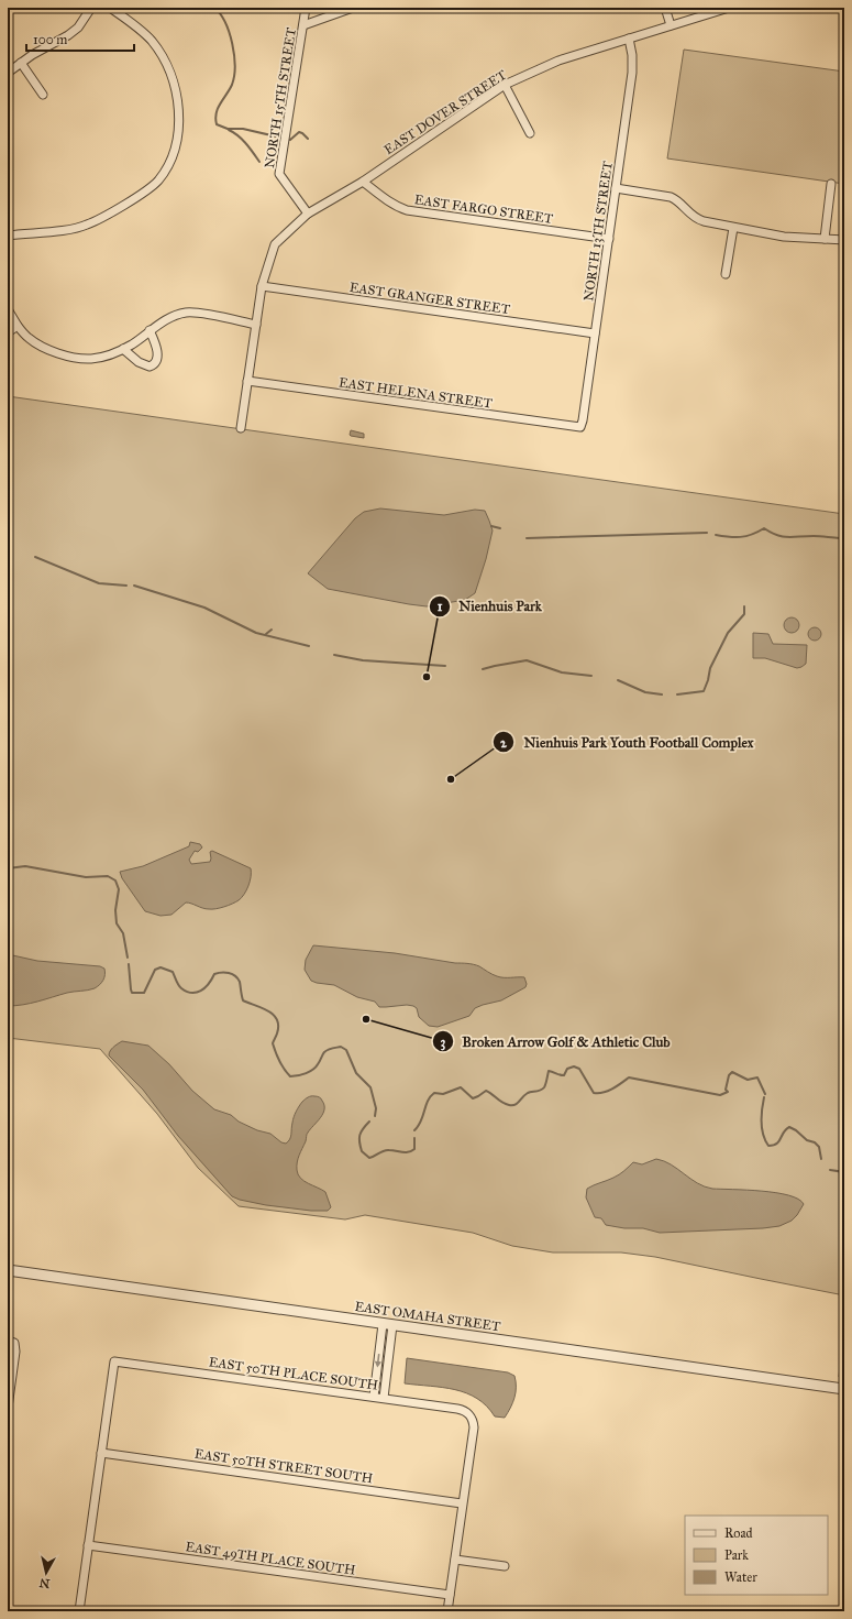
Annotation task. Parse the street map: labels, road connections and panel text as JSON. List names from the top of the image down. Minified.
{"streets":{"street":["NORTH 15TH STREET","EAST DOVER STREET","EAST FARGO STREET","NORTH 13TH STREET","EAST GRANGER STREET","EAST HELENA STREET","EAST OMAHA STREET","EAST 50TH PLACE SOUTH","EAST 50TH STREET SOUTH","EAST 49TH PLACE SOUTH"]},"crossings":[["NORTH 15TH STREET","EAST DOVER STREET"],["EAST DOVER STREET","EAST FARGO STREET"],["EAST DOVER STREET","NORTH 13TH STREET"],["EAST FARGO STREET","NORTH 13TH STREET"],["NORTH 13TH STREET","EAST GRANGER STREET"],["NORTH 13TH STREET","EAST HELENA STREET"],["EAST 50TH PLACE SOUTH","EAST 50TH STREET SOUTH"]],"places":["Nienhuis Park","Nienhuis Park Youth Football Complex","Broken Arrow Golf & Athletic Club"],"legend":["Road","Park","Water"],"scale_bar":"100 m","north":"bottom"}
